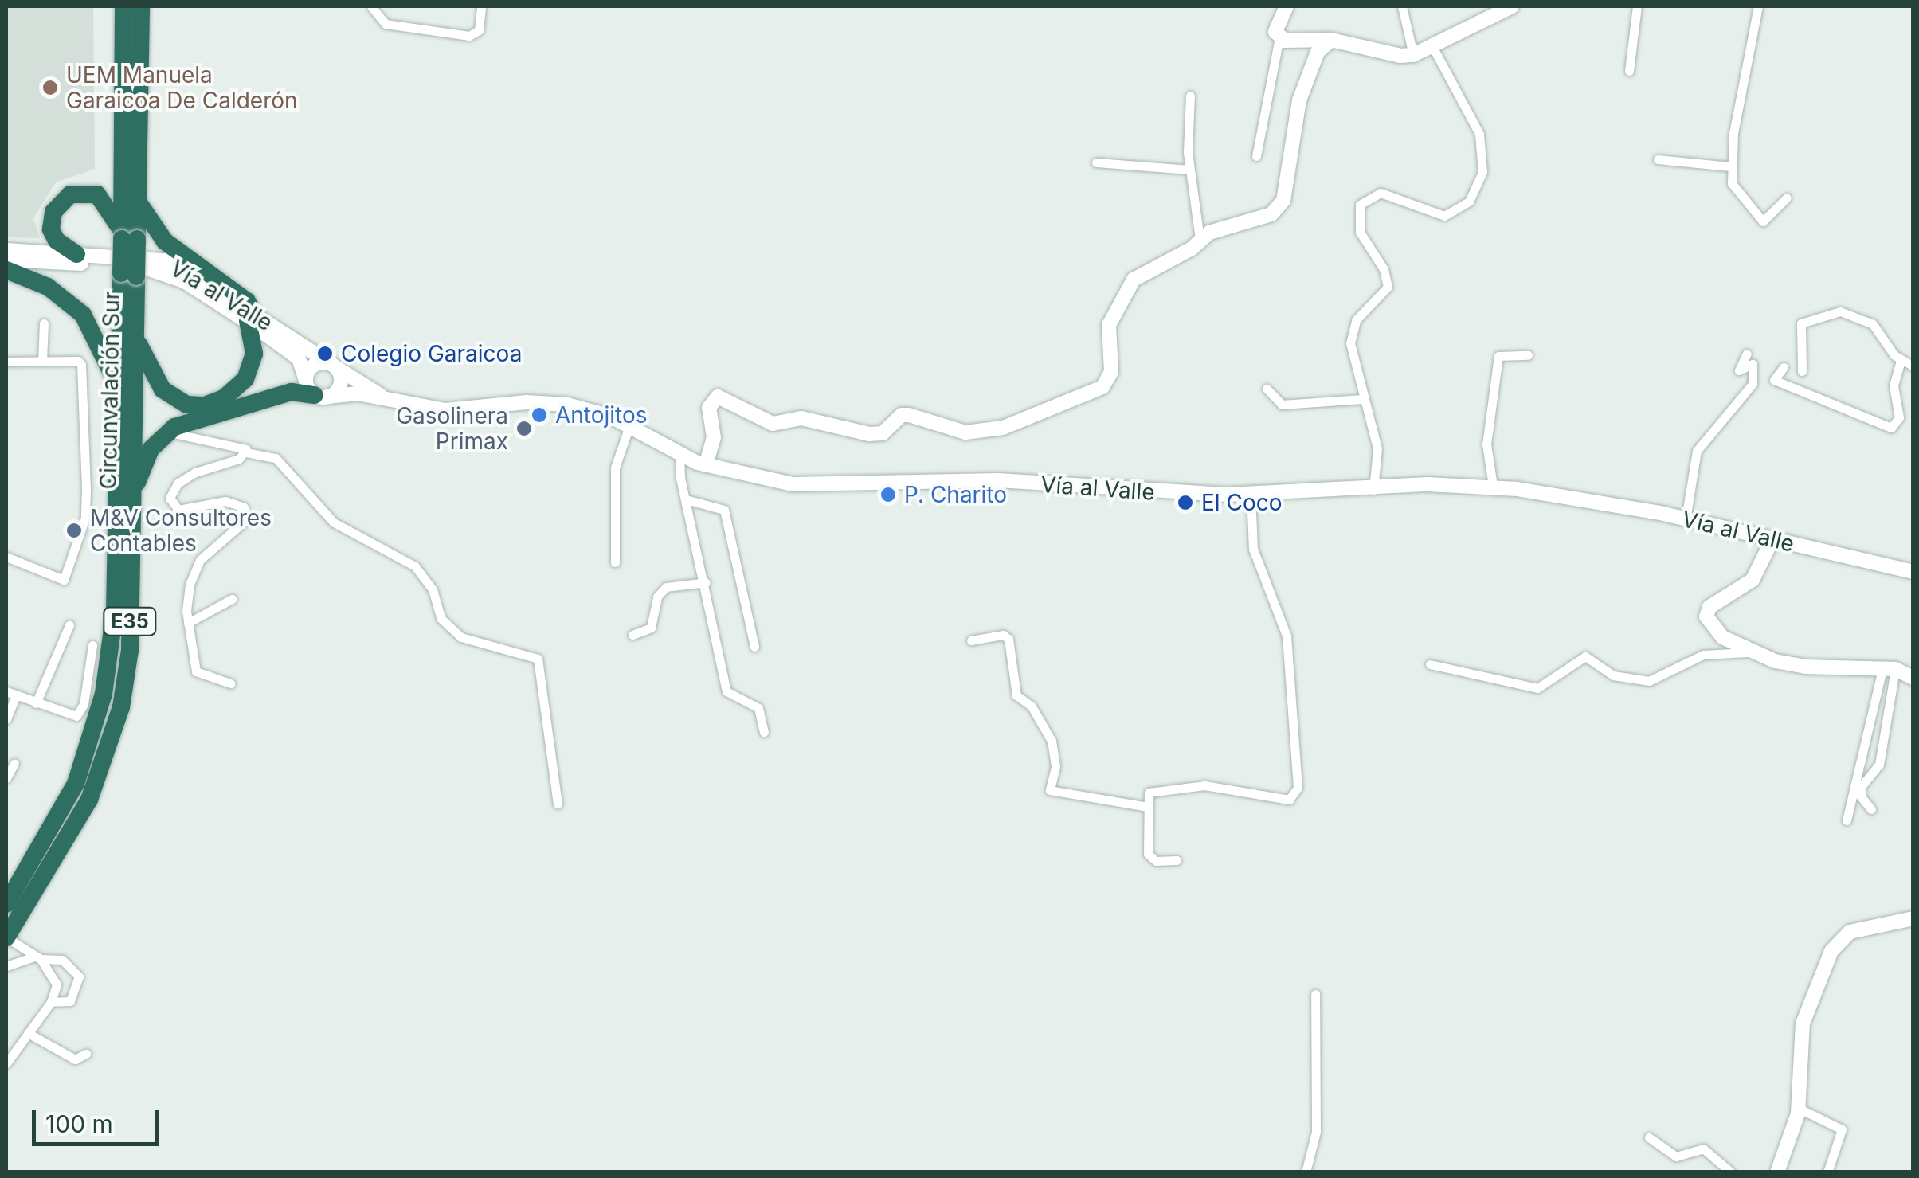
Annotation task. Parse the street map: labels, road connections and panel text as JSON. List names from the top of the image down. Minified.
{"streets":{"highway":["Circunvalación Sur","E35"],"main road":["Vía al Valle"]},"places":["UEM Manuela Garaicoa De Calderón","Colegio Garaicoa","Antojitos","Gasolinera Primax","P. Charito","El Coco","M&V Consultores Contables"],"scale_bar":"100 m"}
